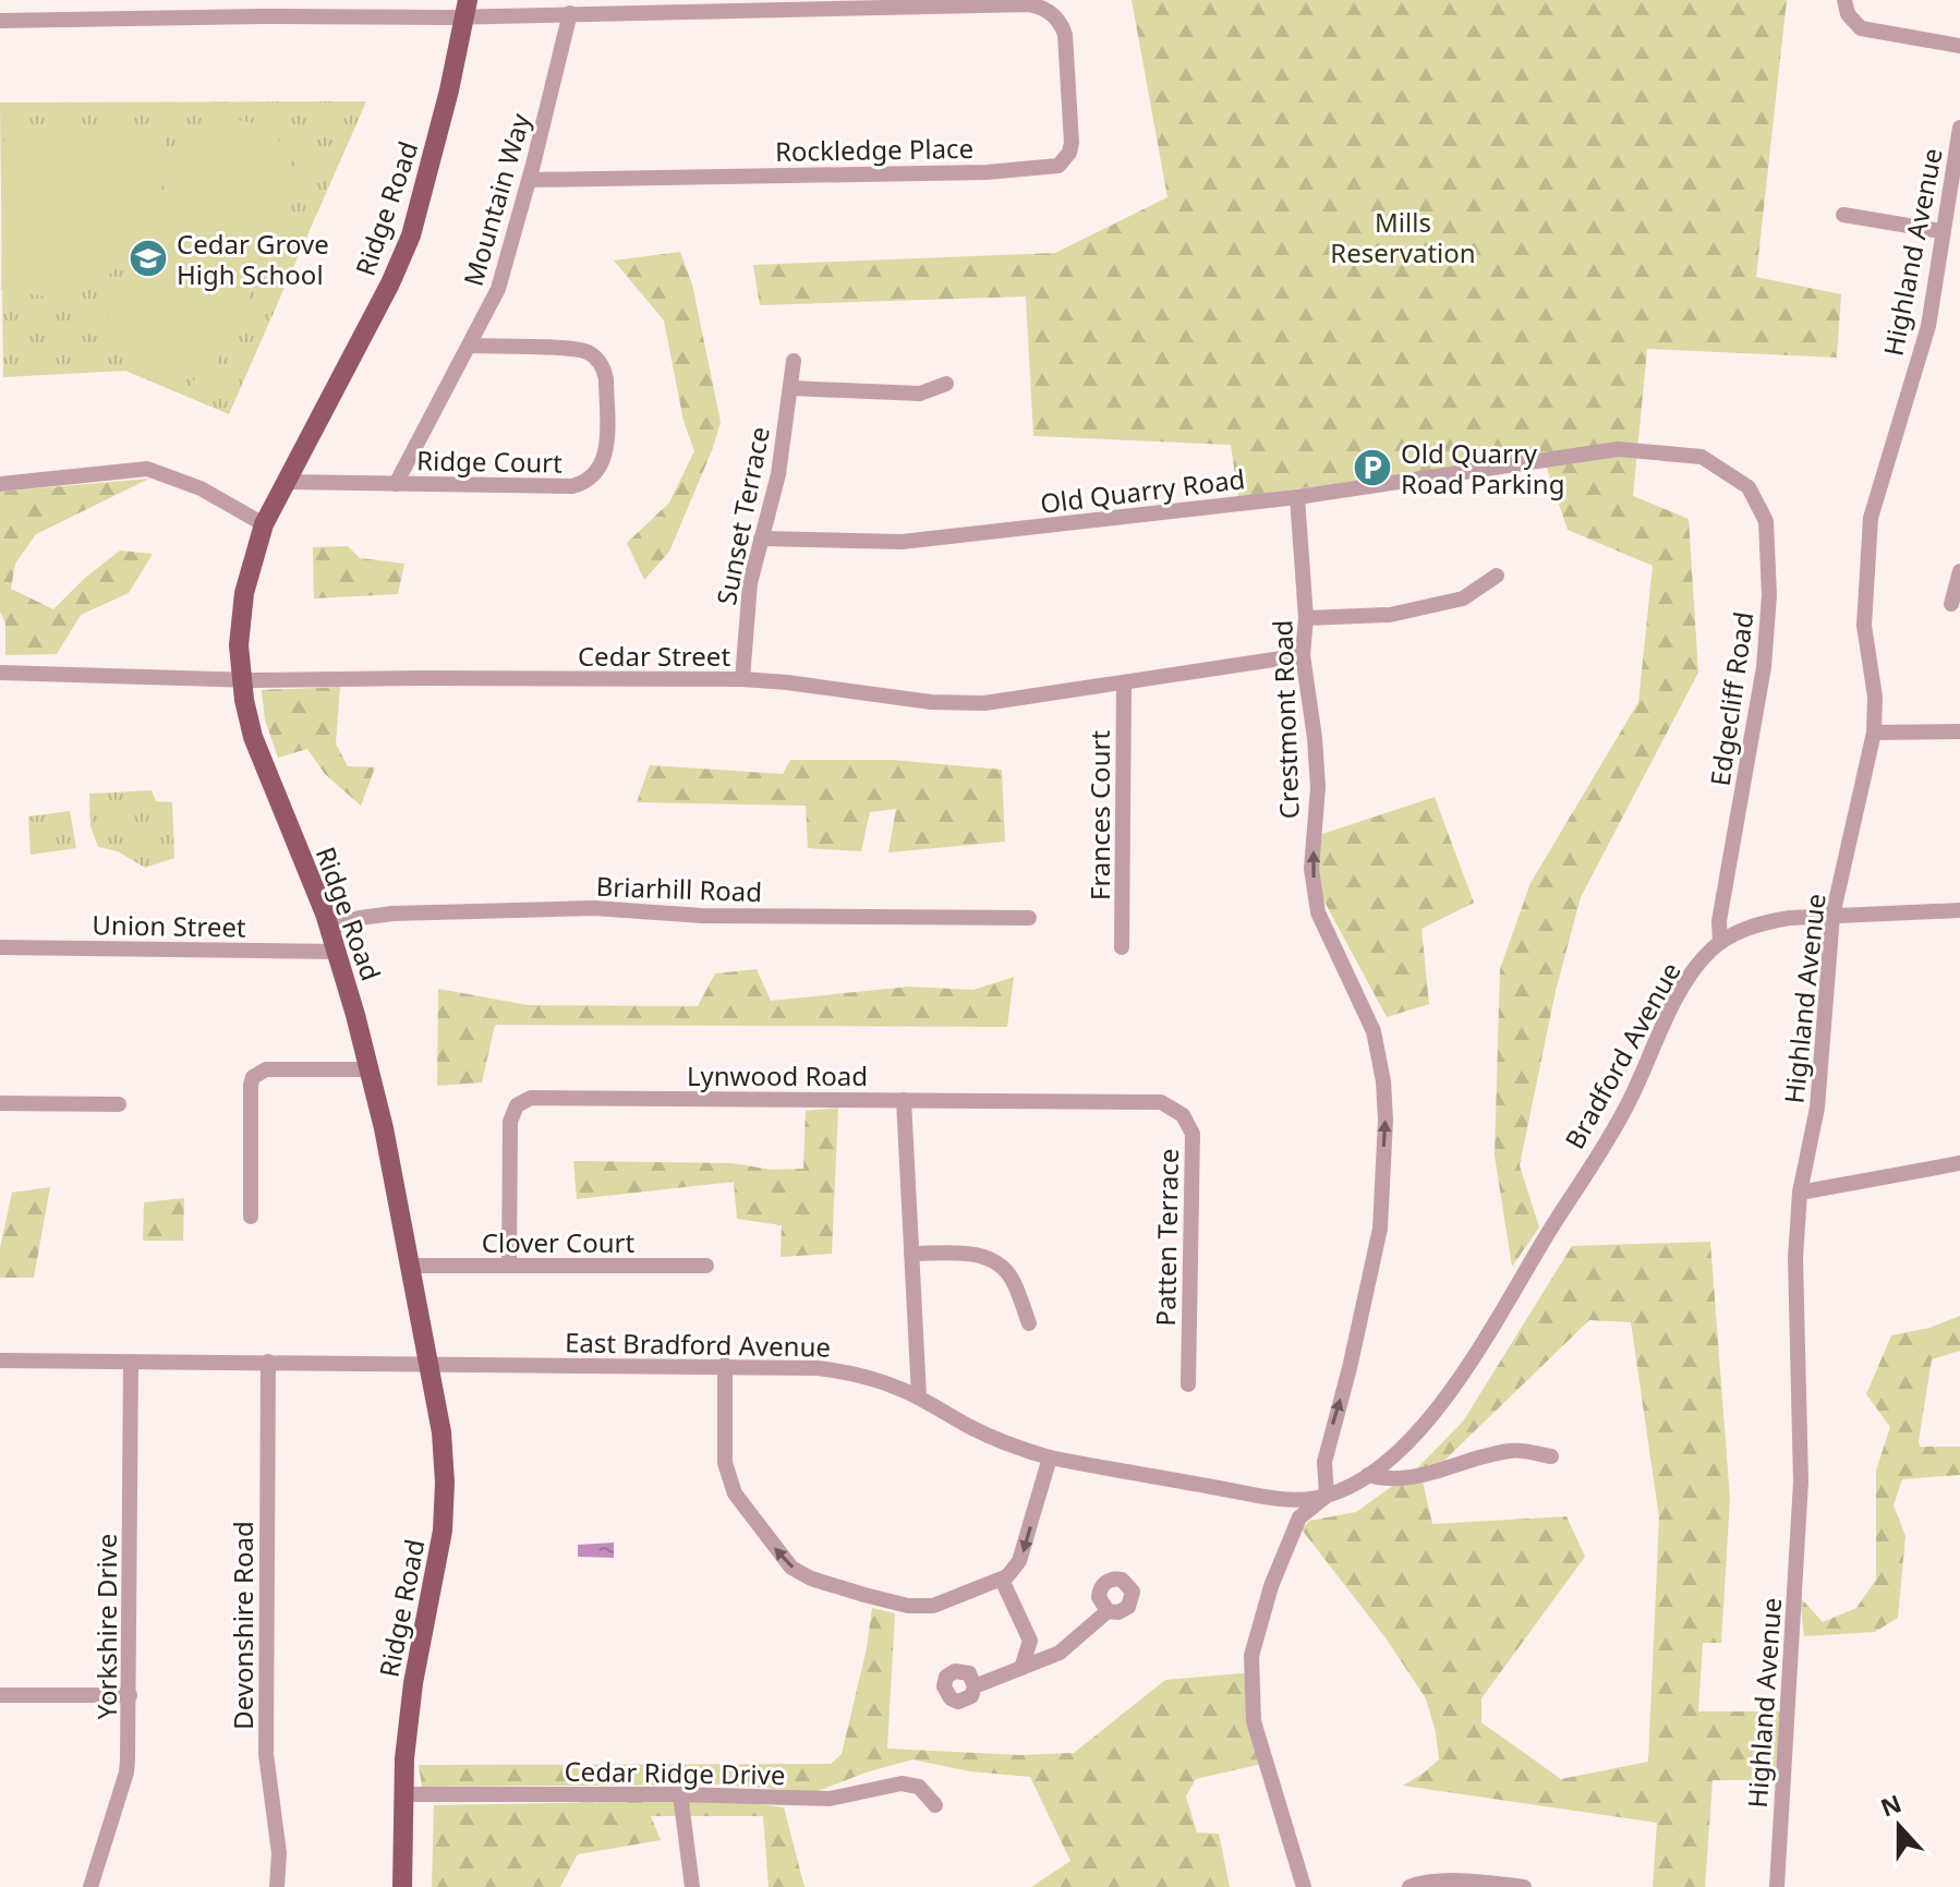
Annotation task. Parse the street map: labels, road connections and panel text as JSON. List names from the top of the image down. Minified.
{"streets":{"main road":["Ridge Road"],"street":["Rockledge Place","Mountain Way","Highland Avenue","Ridge Court","Old Quarry Road","Sunset Terrace","Cedar Street","Edgecliff Road","Crestmont Road","Frances Court","Briarhill Road","Union Street","Bradford Avenue","Lynwood Road","Patten Terrace","Clover Court","East Bradford Avenue","Devonshire Road","Yorkshire Drive","Cedar Ridge Drive"]},"crossings":[["Rockledge Place","Mountain Way"],["Mountain Way","Ridge Court"],["Ridge Road","Ridge Court"],["Ridge Road","Cedar Street"],["Ridge Road","Briarhill Road"],["Ridge Road","Union Street"],["Ridge Road","Clover Court"],["Ridge Road","East Bradford Avenue"],["Ridge Road","Cedar Ridge Drive"],["Highland Avenue","Bradford Avenue"],["Old Quarry Road","Sunset Terrace"],["Old Quarry Road","Edgecliff Road"],["Old Quarry Road","Crestmont Road"],["Sunset Terrace","Cedar Street"],["Cedar Street","Crestmont Road"],["Cedar Street","Frances Court"],["Edgecliff Road","Bradford Avenue"],["Crestmont Road","East Bradford Avenue"],["Bradford Avenue","East Bradford Avenue"],["Lynwood Road","Patten Terrace"],["Lynwood Road","Clover Court"],["Lynwood Road","East Bradford Avenue"],["East Bradford Avenue","Devonshire Road"],["East Bradford Avenue","Yorkshire Drive"]],"one_way":["Crestmont Road"],"parks":["Mills Reservation"],"places":{"school or university":["Cedar Grove High School"],"parking":["Old Quarry Road Parking"]},"north":"top"}
